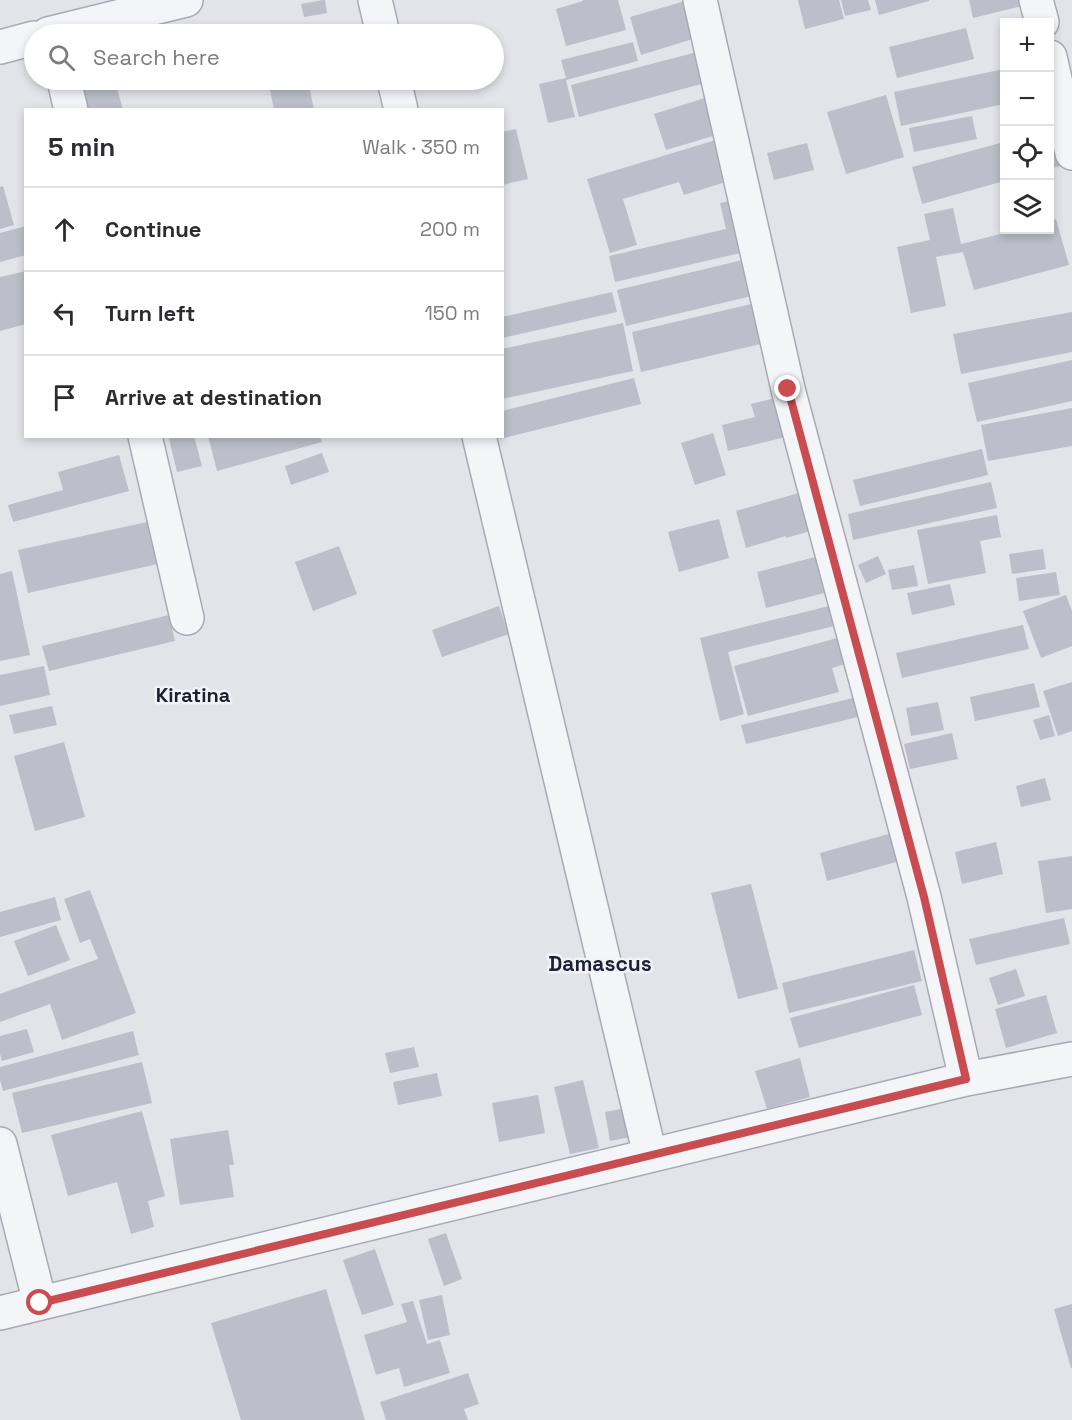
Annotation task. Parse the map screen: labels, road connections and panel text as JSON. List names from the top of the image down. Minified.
{"districts":["Kiratina","Damascus"],"page":{"map_buttons":["+","−"],"search":"Search here","heading":["5 min","Walk · 350 m"],"list":[["Continue","200 m"],["Turn left","150 m"],"Arrive at destination"]}}
